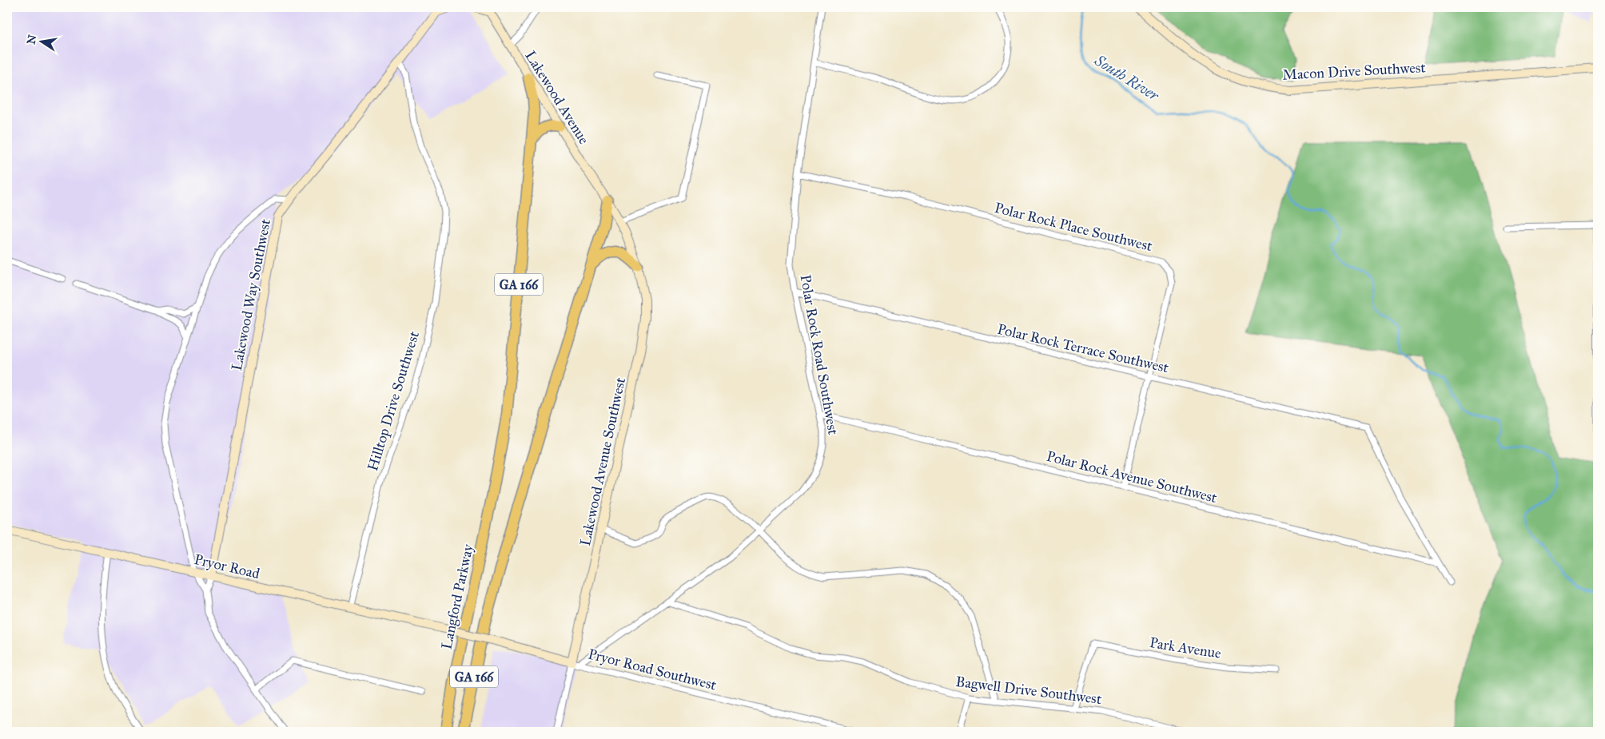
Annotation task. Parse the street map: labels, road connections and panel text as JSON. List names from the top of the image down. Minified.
{"streets":{"highway":["GA 166","Langford Parkway"],"street":["Macon Drive Southwest","Lakewood Avenue","Polar Rock Place Southwest","Lakewood Way Southwest","Polar Rock Terrace Southwest","Polar Rock Road Southwest","Hilltop Drive Southwest","Lakewood Avenue Southwest","Polar Rock Avenue Southwest","Pryor Road","Park Avenue","Pryor Road Southwest","Bagwell Drive Southwest"]},"crossings":[["Lakewood Avenue","GA 166"],["Lakewood Avenue","Lakewood Avenue Southwest"],["Polar Rock Place Southwest","Polar Rock Terrace Southwest"],["Polar Rock Place Southwest","Polar Rock Road Southwest"],["Polar Rock Place Southwest","Polar Rock Avenue Southwest"],["GA 166","Langford Parkway"],["Lakewood Way Southwest","Hilltop Drive Southwest"],["Lakewood Way Southwest","Pryor Road"],["Polar Rock Terrace Southwest","Polar Rock Road Southwest"],["Polar Rock Terrace Southwest","Polar Rock Avenue Southwest"],["Polar Rock Road Southwest","Lakewood Avenue Southwest"],["Polar Rock Road Southwest","Polar Rock Avenue Southwest"],["Polar Rock Road Southwest","Pryor Road Southwest"],["Polar Rock Road Southwest","Bagwell Drive Southwest"],["Hilltop Drive Southwest","Pryor Road"],["Lakewood Avenue Southwest","Pryor Road Southwest"],["Pryor Road","Pryor Road Southwest"],["Park Avenue","Bagwell Drive Southwest"]],"water":["South River"],"north":"left"}
